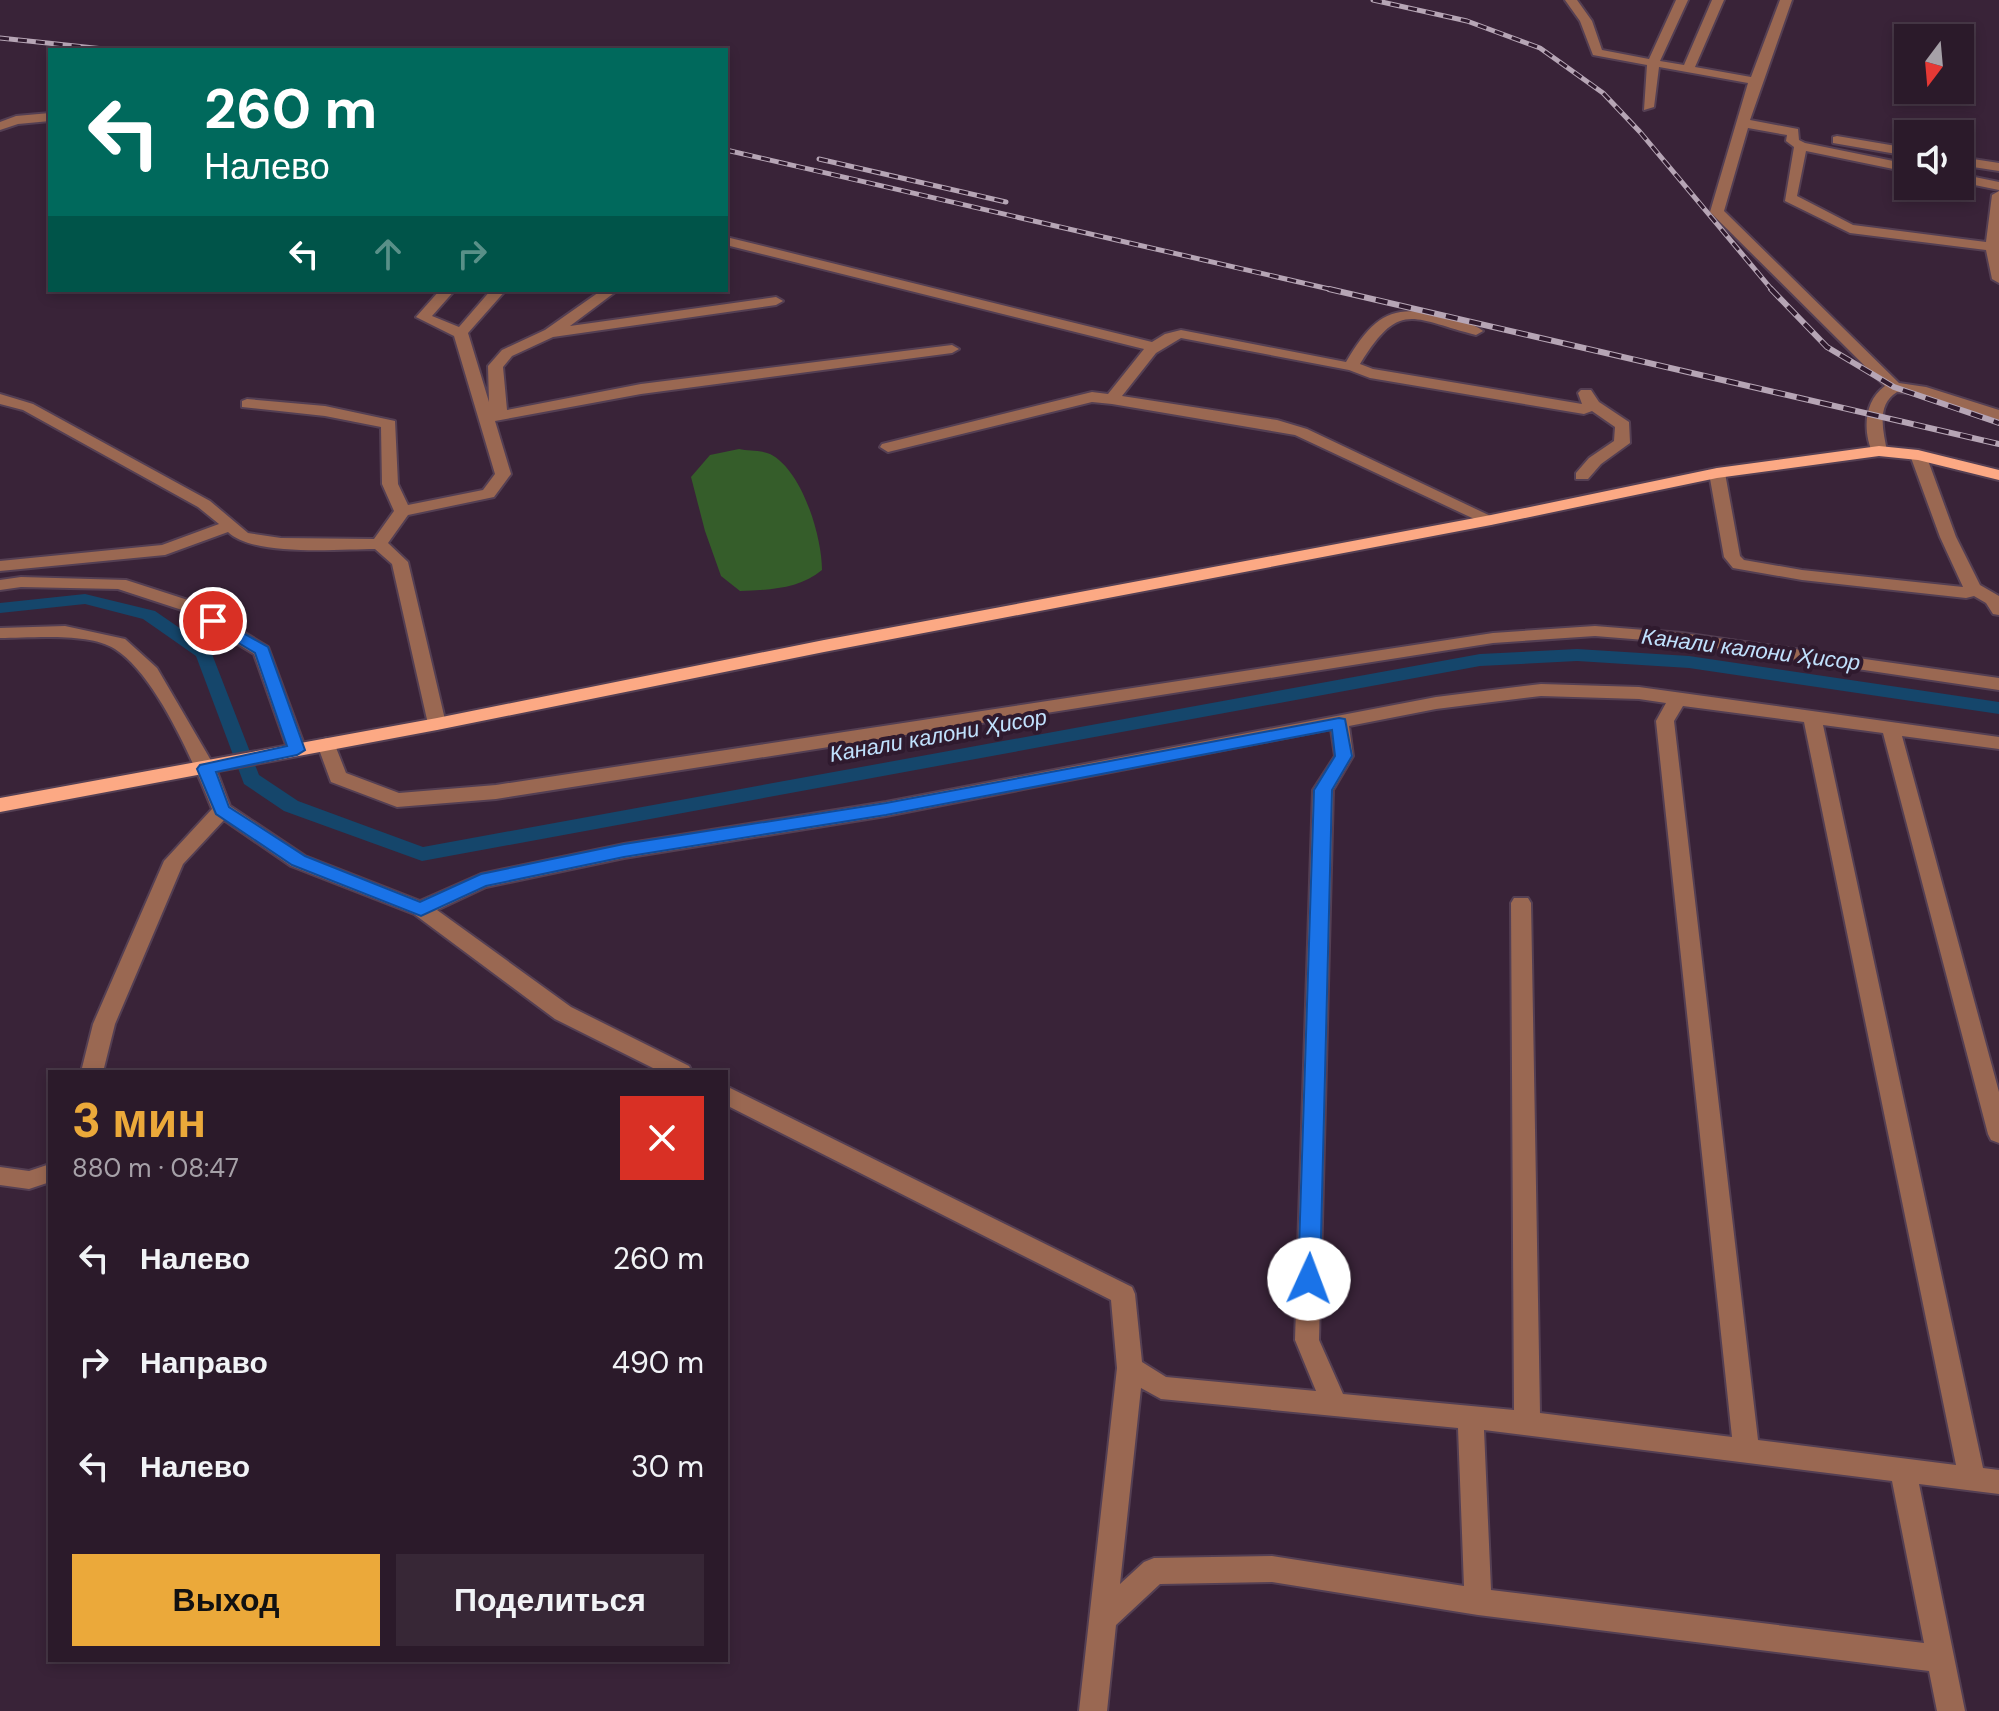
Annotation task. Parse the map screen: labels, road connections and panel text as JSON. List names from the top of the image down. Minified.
{"water":["Канали калони Ҳисор"],"north":"bottom","page":{"turn":["260 m","Налево"],"heading":["3 мин","880 m · 08:47"],"list":[{"name":"Налево","value":"260 m"},{"name":"Направо","value":"490 m"},{"name":"Налево","value":"30 m"}],"buttons":["Выход","Поделиться"]}}
